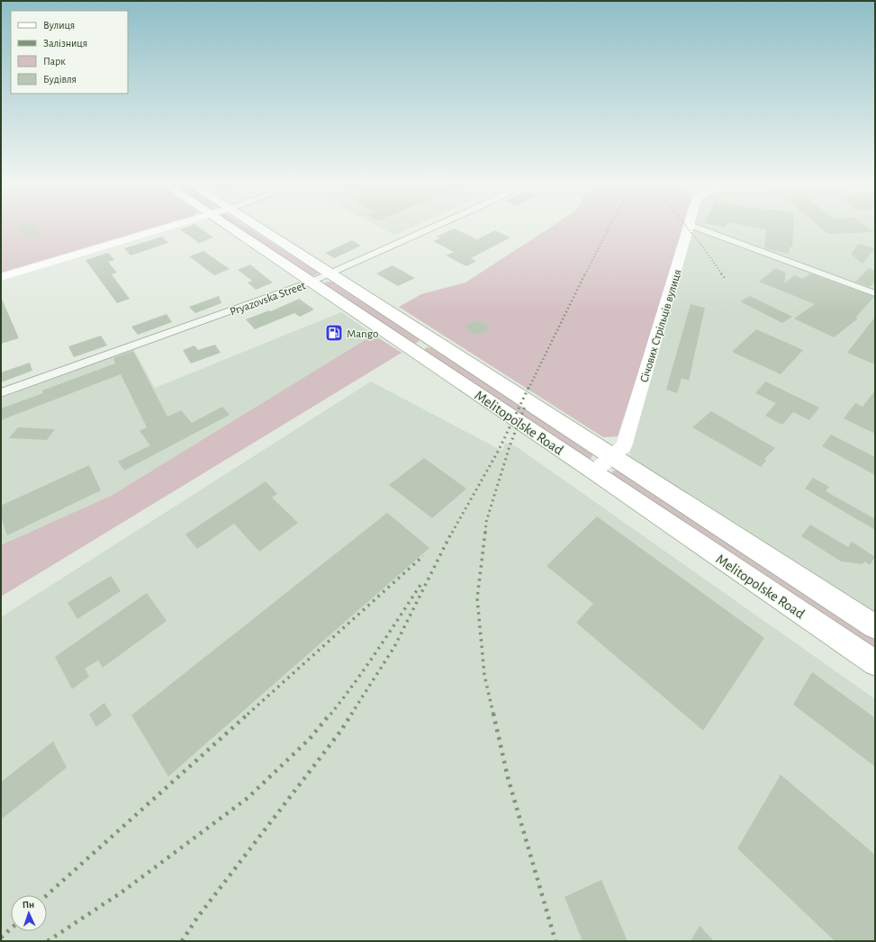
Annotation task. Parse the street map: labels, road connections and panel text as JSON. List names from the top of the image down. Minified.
{"streets":{"main road":["Melitopolske Road"],"street":["Pryazovska Street","Січових Стрільців вулиця"]},"crossings":[["Pryazovska Street","Melitopolske Road"],["Січових Стрільців вулиця","Melitopolske Road"]],"places":{"fuel station":["Mango"]},"legend":["Вулиця","Залізниця","Парк","Будівля"],"north":"top"}
